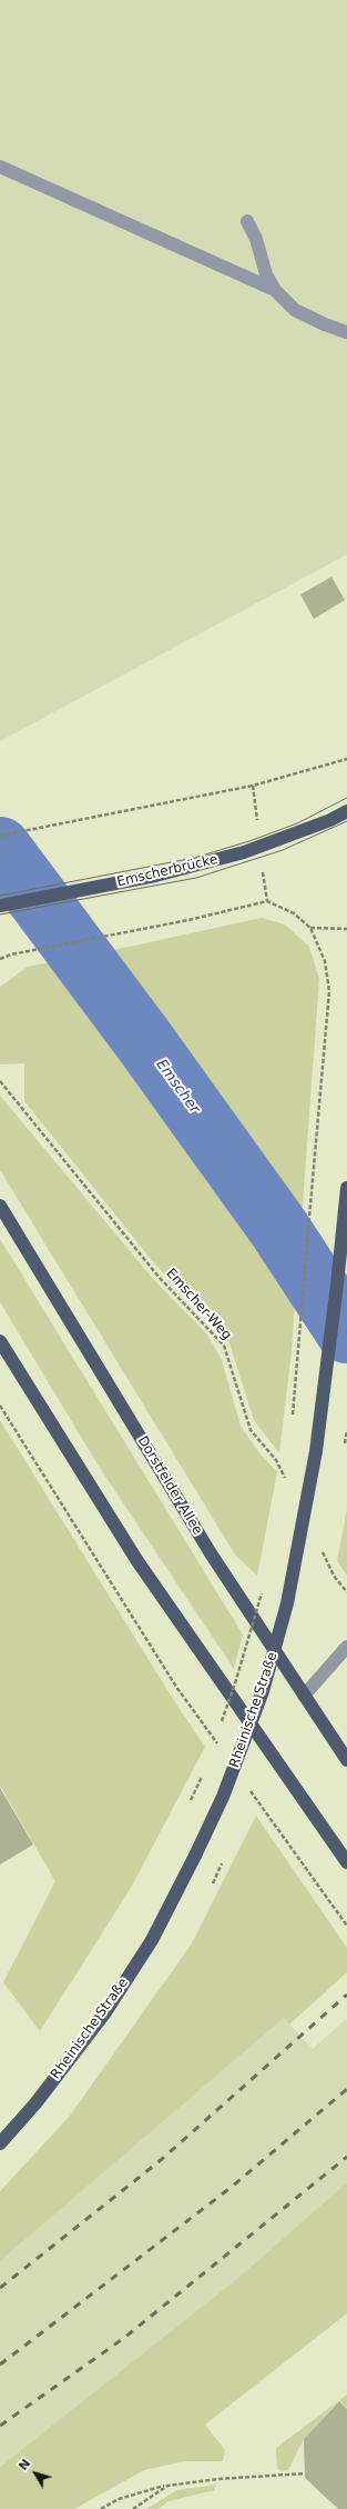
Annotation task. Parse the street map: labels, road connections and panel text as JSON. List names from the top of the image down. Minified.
{"streets":{"main road":["Emscherbrücke","Dorstfelder Allee","Rheinische Straße"],"path":["Emscher-Weg"]},"water":["Emscher"],"north":"top left"}
